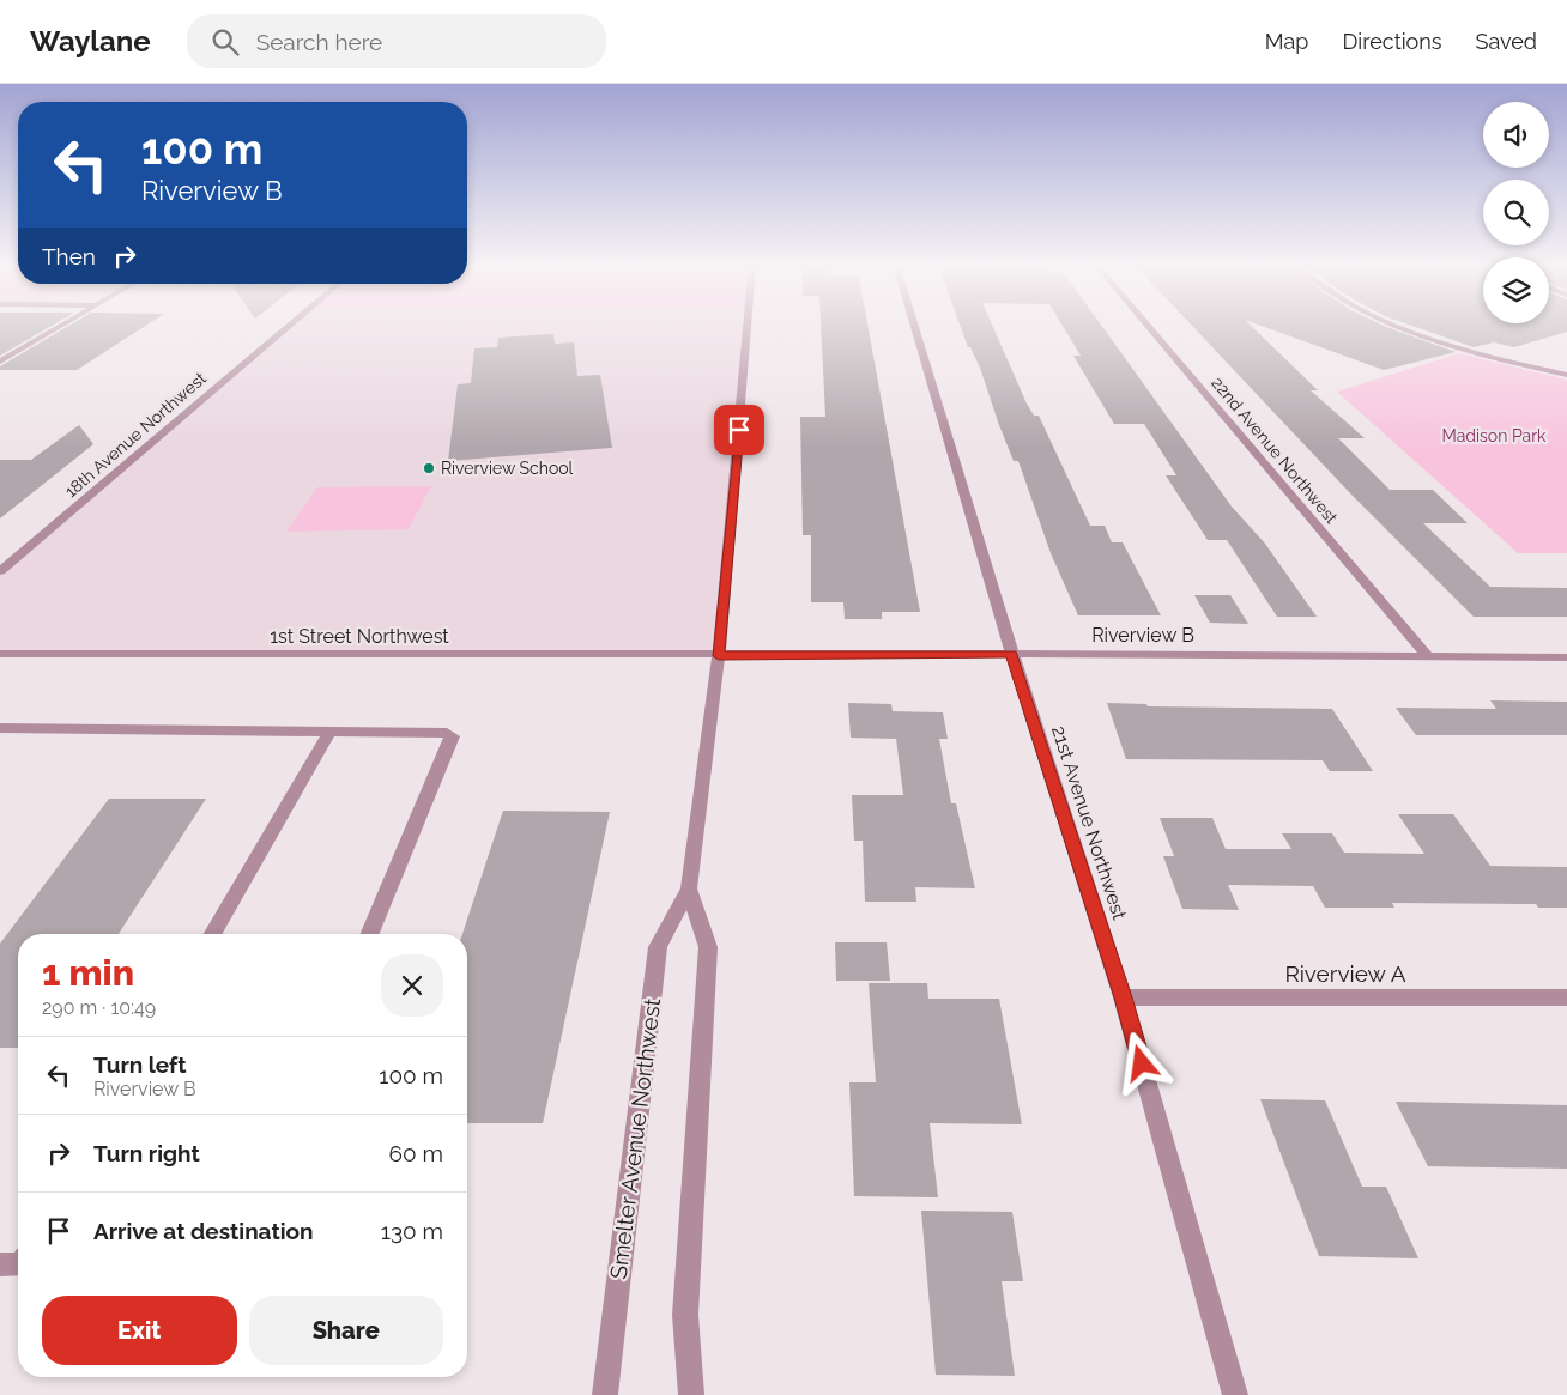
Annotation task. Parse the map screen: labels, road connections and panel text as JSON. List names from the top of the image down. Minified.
{"streets":{"street":["18th Avenue Northwest","22nd Avenue Northwest","Riverview B","1st Street Northwest","21st Avenue Northwest","Riverview A","Smelter Avenue Northwest"]},"crossings":[["22nd Avenue Northwest","Riverview B"],["Riverview B","1st Street Northwest"],["Riverview B","21st Avenue Northwest"],["Riverview B","Smelter Avenue Northwest"],["1st Street Northwest","Smelter Avenue Northwest"],["21st Avenue Northwest","Riverview A"]],"parks":["Madison Park"],"places":["Riverview School"],"page":{"header":"Waylane","search":"Search here","nav":["Map","Directions","Saved"],"turn":["100 m","Riverview B"],"then":"Then","heading":["1 min","290 m · 10:49"],"list":[{"name":"Turn left","note":"Riverview B","value":"100 m"},{"name":"Turn right","value":"60 m"},{"name":"Arrive at destination","value":"130 m"}],"buttons":["Exit","Share"]}}
